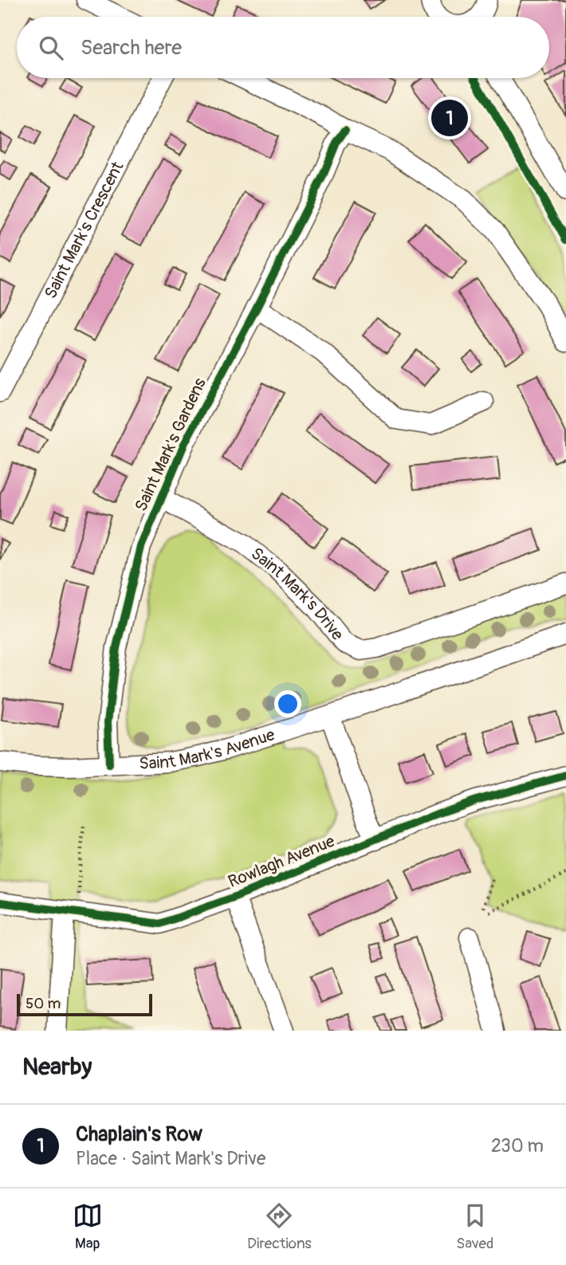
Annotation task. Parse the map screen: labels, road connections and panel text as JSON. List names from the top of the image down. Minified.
{"streets":{"street":["Saint Mark's Crescent","Saint Mark's Gardens","Saint Mark's Drive","Saint Mark's Avenue","Rowlagh Avenue"]},"crossings":[["Saint Mark's Gardens","Saint Mark's Drive"],["Saint Mark's Gardens","Saint Mark's Avenue"]],"scale_bar":"50 m","page":{"search":"Search here","pins":"1","scale":"50 m","heading":"Nearby","list":[{"mark":"1","name":"Chaplain's Row","note":"Place · Saint Mark's Drive","value":"230 m"}],"nav":["Map","Directions","Saved"]}}
